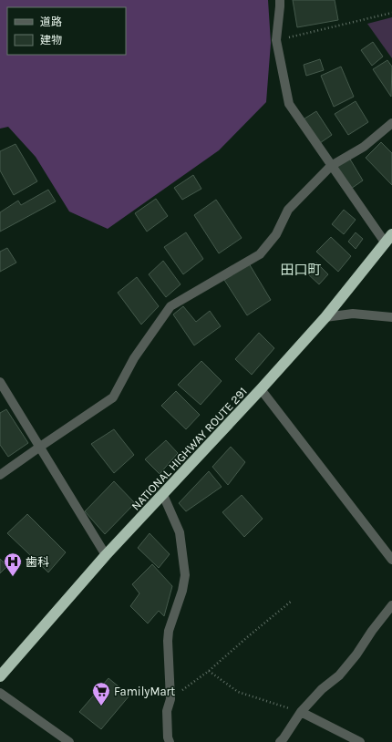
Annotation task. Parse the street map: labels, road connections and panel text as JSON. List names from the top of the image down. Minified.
{"streets":{"highway":["NATIONAL HIGHWAY ROUTE 291"]},"districts":["田口町"],"places":{"hospital":["歯科"],"supermarket":["FamilyMart"]},"legend":["道路","建物"]}
